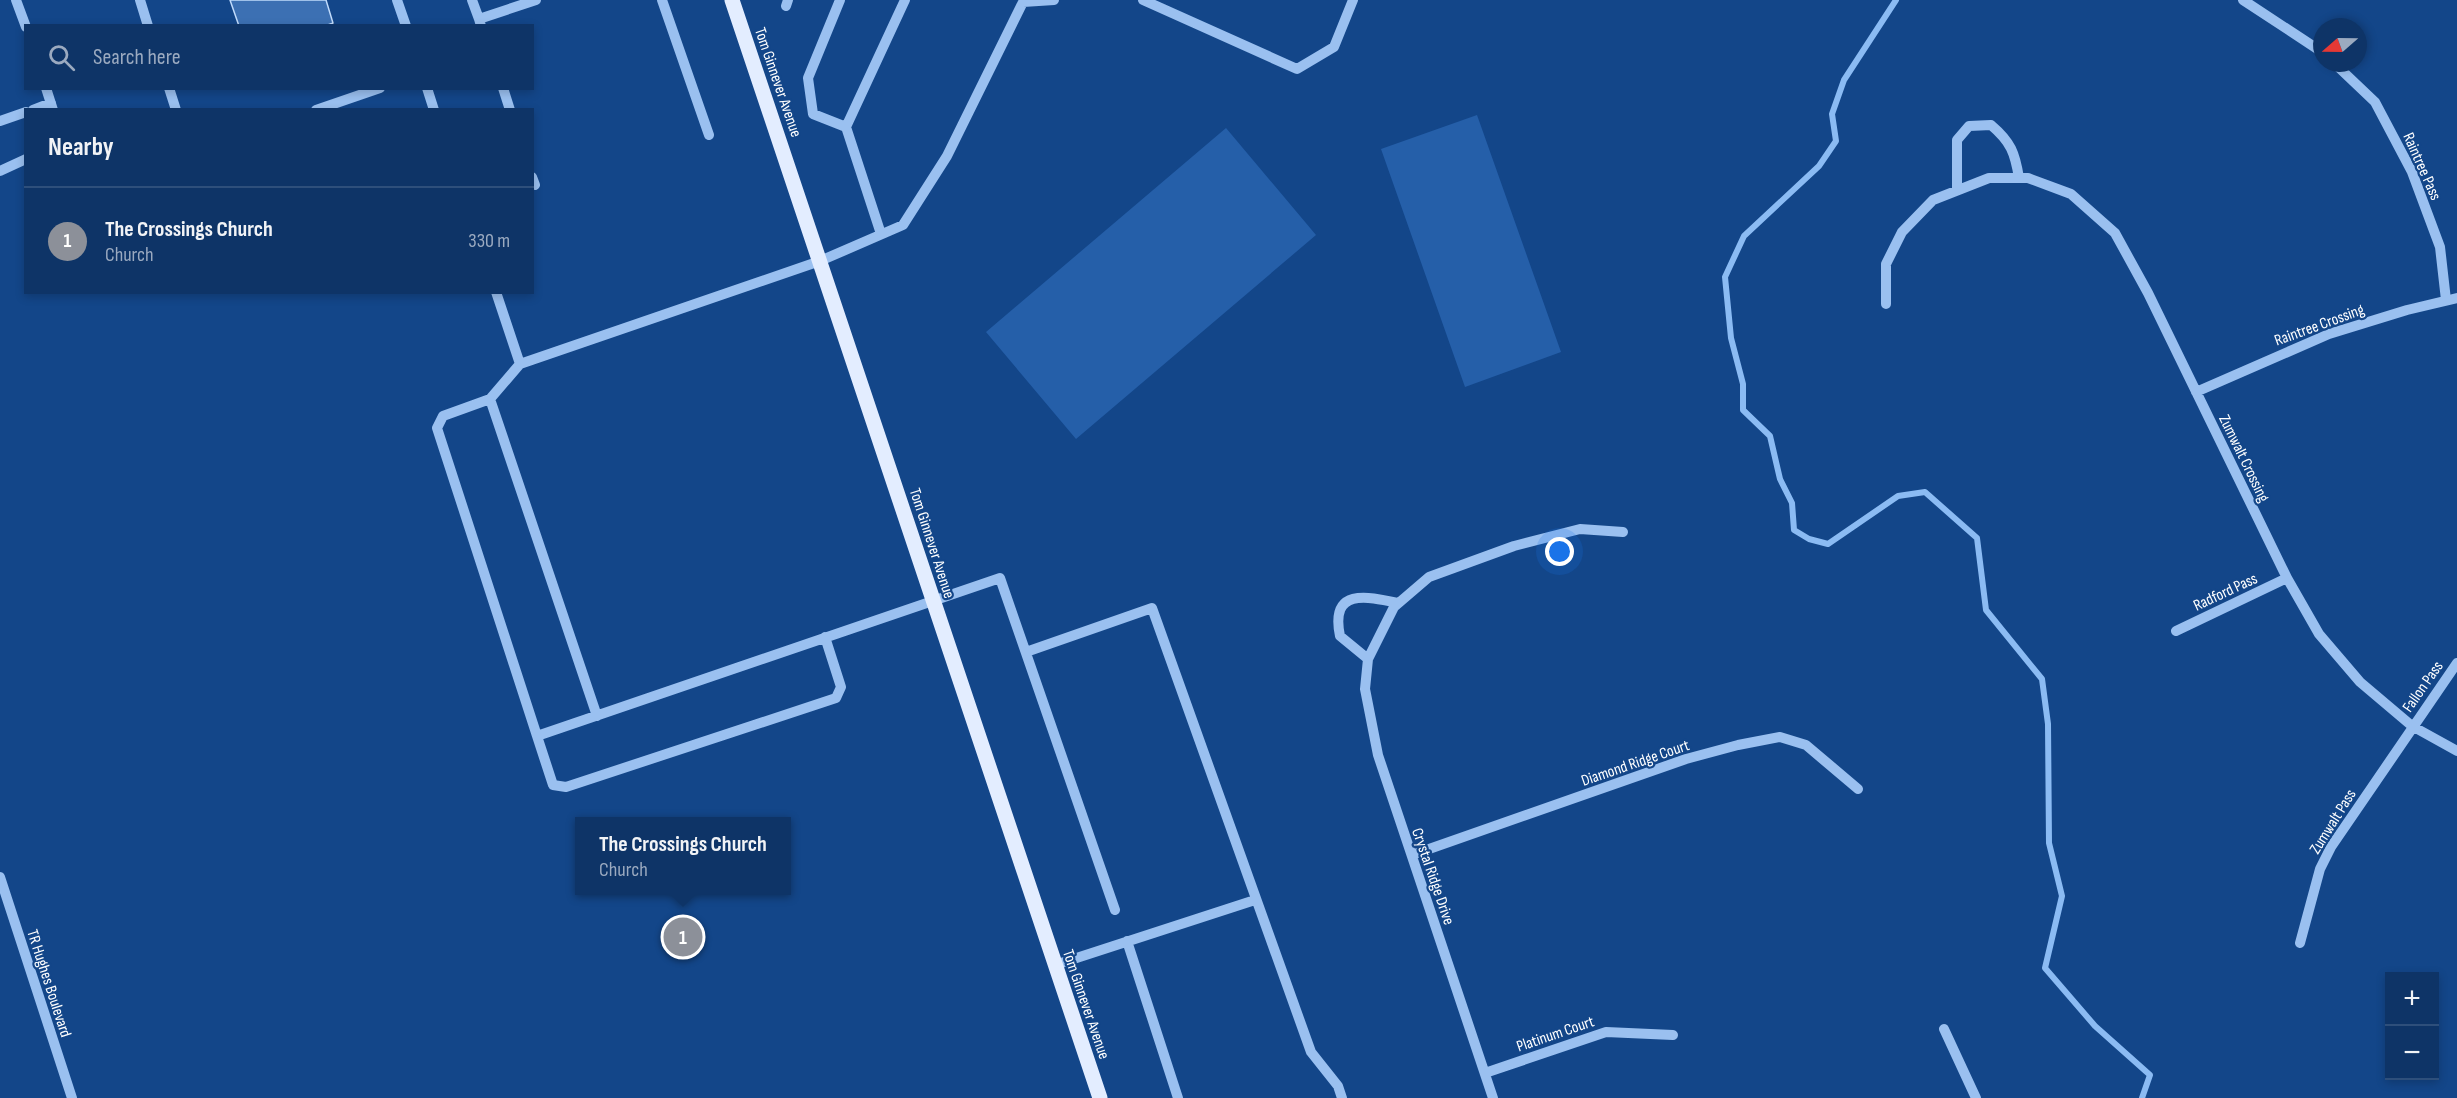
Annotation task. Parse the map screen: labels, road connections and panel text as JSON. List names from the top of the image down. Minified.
{"streets":{"main road":["Tom Ginnever Avenue"],"street":["Raintree Pass","Raintree Crossing","Zumwalt Crossing","Radford Pass","Fallon Pass","Diamond Ridge Court","Zumwalt Pass","Crystal Ridge Drive","TR Hughes Boulevard","Platinum Court"]},"crossings":[["Raintree Pass","Raintree Crossing"],["Raintree Crossing","Zumwalt Crossing"],["Zumwalt Crossing","Radford Pass"],["Zumwalt Crossing","Fallon Pass"],["Zumwalt Crossing","Zumwalt Pass"],["Fallon Pass","Zumwalt Pass"],["Diamond Ridge Court","Crystal Ridge Drive"],["Crystal Ridge Drive","Platinum Court"]],"north":"left","page":{"search":"Search here","heading":"Nearby","list":[{"mark":"1","name":"The Crossings Church","note":"Church","value":"330 m"}],"popup":["The Crossings Church","Church"],"pins":"1","map_buttons":["+","−"]}}
